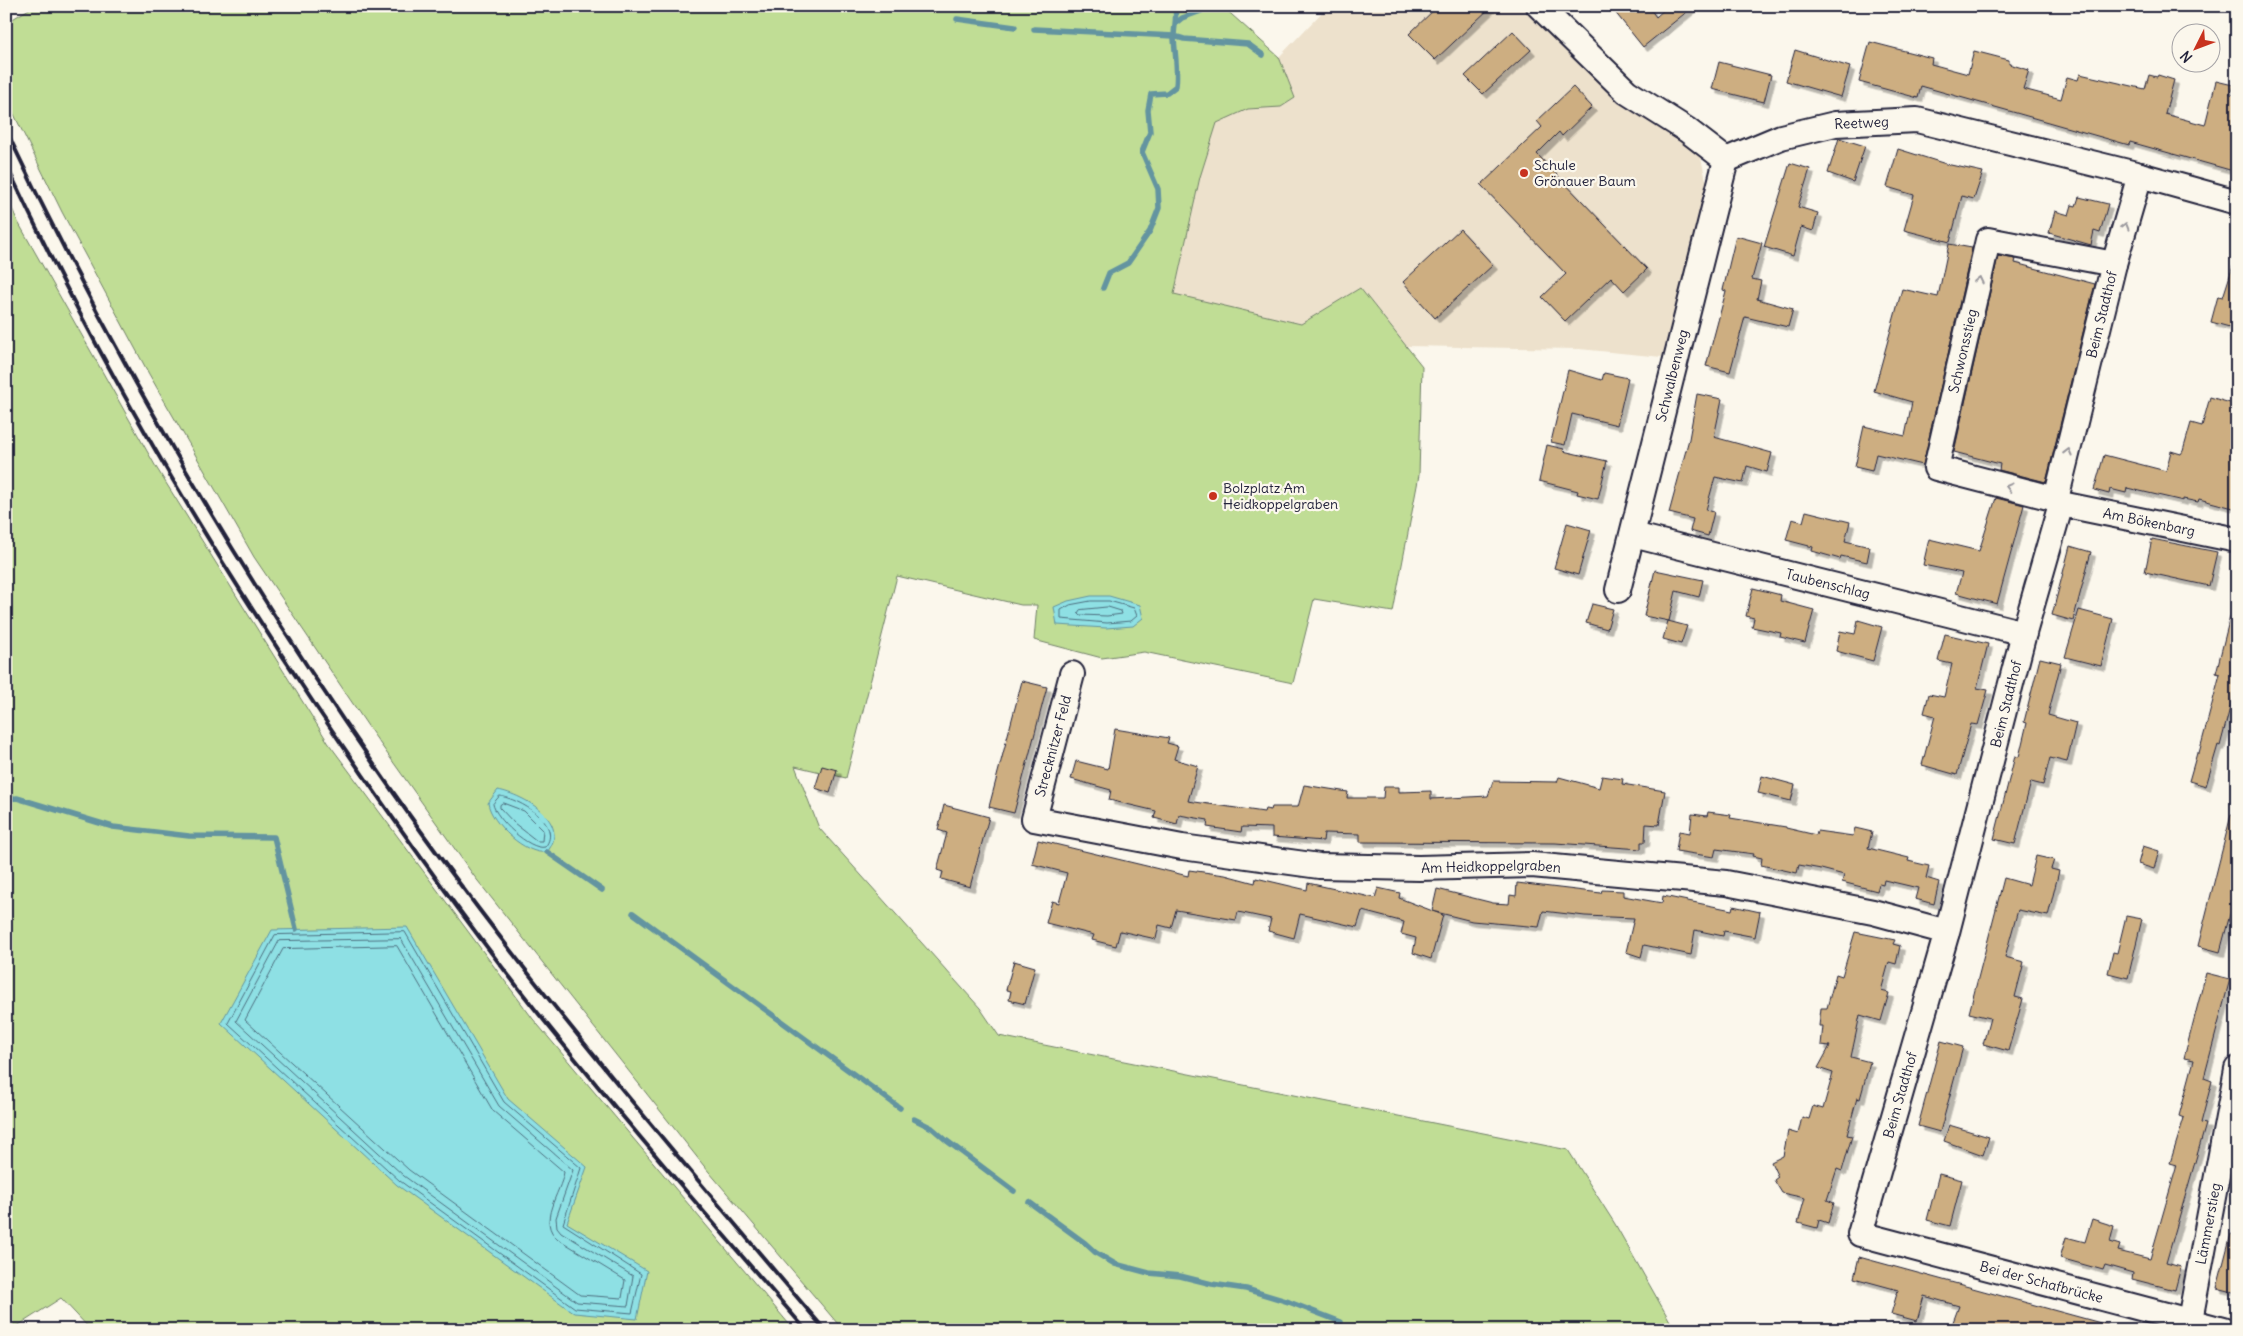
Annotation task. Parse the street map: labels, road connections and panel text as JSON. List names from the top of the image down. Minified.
{"streets":{"street":["Reetweg","Beim Stadthof","Schwonsstieg","Schwalbenweg","Am Bökenbarg","Taubenschlag","Strecknitzer Feld","Am Heidkoppelgraben","Lämmerstieg","Bei der Schafbrücke"]},"crossings":[["Reetweg","Beim Stadthof"],["Reetweg","Schwalbenweg"],["Beim Stadthof","Schwonsstieg"],["Beim Stadthof","Am Bökenbarg"],["Beim Stadthof","Taubenschlag"],["Beim Stadthof","Am Heidkoppelgraben"],["Beim Stadthof","Bei der Schafbrücke"],["Schwonsstieg","Am Bökenbarg"],["Schwalbenweg","Taubenschlag"],["Strecknitzer Feld","Am Heidkoppelgraben"],["Lämmerstieg","Bei der Schafbrücke"]],"places":["Schule Grönauer Baum","Bolzplatz Am Heidkoppelgraben"],"north":"bottom left"}
